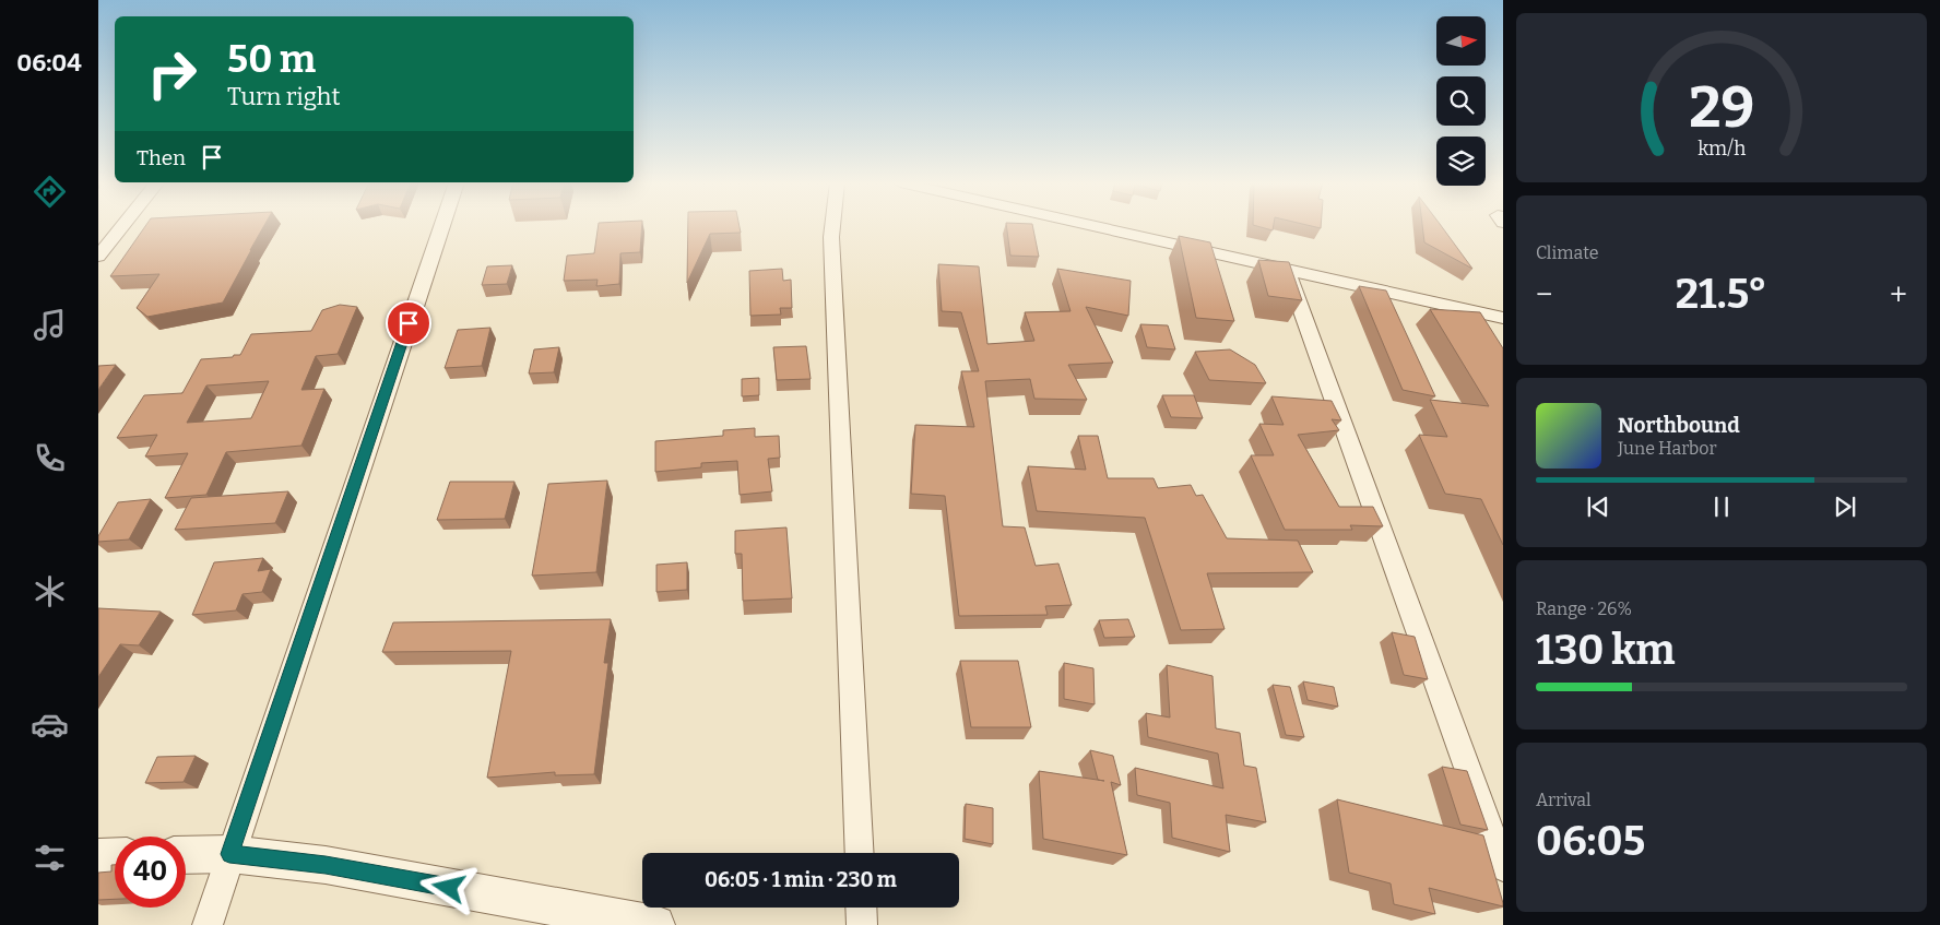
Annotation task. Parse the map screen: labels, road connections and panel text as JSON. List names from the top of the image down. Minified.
{"north":"right","page":{"tabs":"06:04","turn":["50 m","Turn right"],"then":"Then","tile":["Climate",["Range · 26%","130 km"],["Arrival","06:05"]],"heat":["−","21.5°","+"],"song":["Northbound","June Harbor"],"limit":"40","trip":"06:05 · 1 min · 230 m","gauge":["29","km/h"]}}
